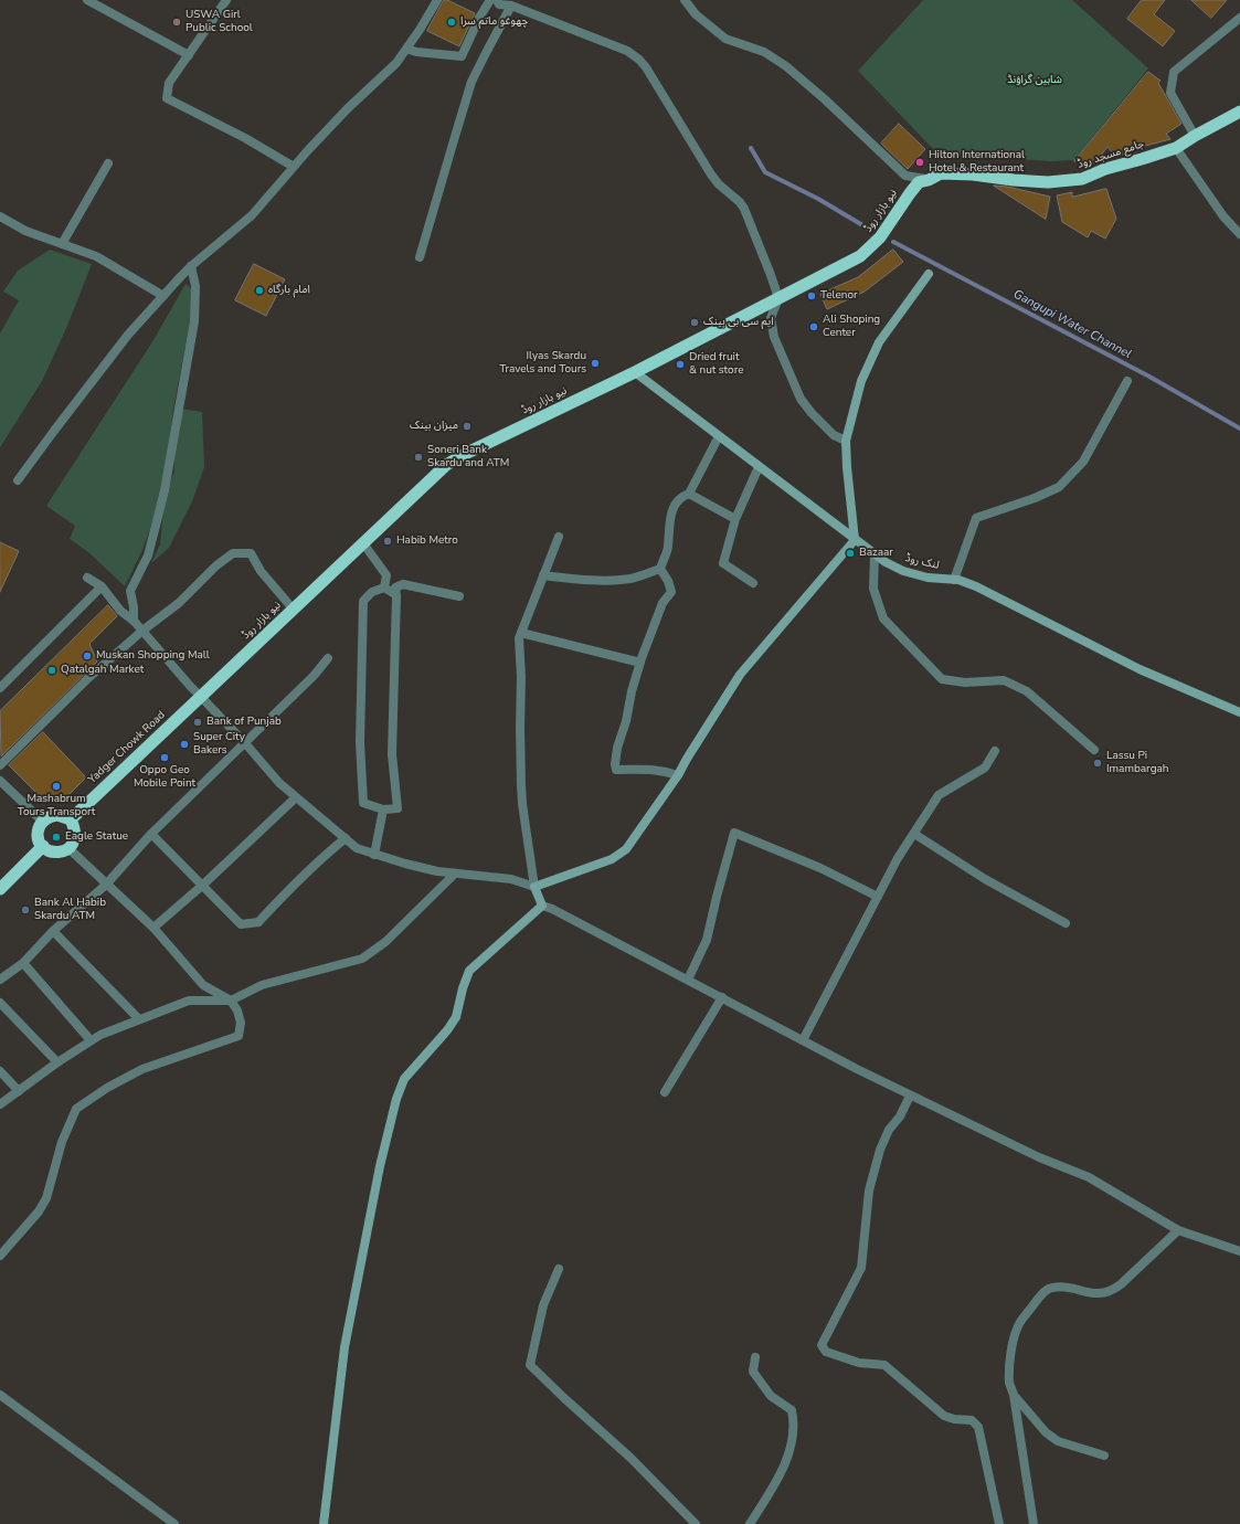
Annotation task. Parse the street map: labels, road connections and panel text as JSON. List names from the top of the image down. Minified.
{"streets":{"highway":["جامع مسجد روڈ","نیو بازار روڈ","Yadger Chowk Road"],"main road":["لنک روڈ"]},"crossings":[["جامع مسجد روڈ","نیو بازار روڈ"],["نیو بازار روڈ","لنک روڈ"],["نیو بازار روڈ","Yadger Chowk Road"]],"water":["Gangupi Water Channel"],"parks":["شاہین گراؤنڈ"],"places":["USWA Girl Public School","چھوغو ماتم سرا","Hilton International Hotel & Restaurant","امام بارگاہ","Telenor","ایم سی بی بینک","Ali Shoping Center","Ilyas Skardu Travels and Tours","Dried fruit & nut store","میزان بینک","Soneri Bank Skardu and ATM","Habib Metro","Bazaar","Muskan Shopping Mall","Qatalgah Market","Bank of Punjab","Super City Bakers","Oppo Geo Mobile Point","Lassu Pi Imambargah","Mashabrum Tours Transport","Eagle Statue","Bank Al Habib Skardu ATM"]}
